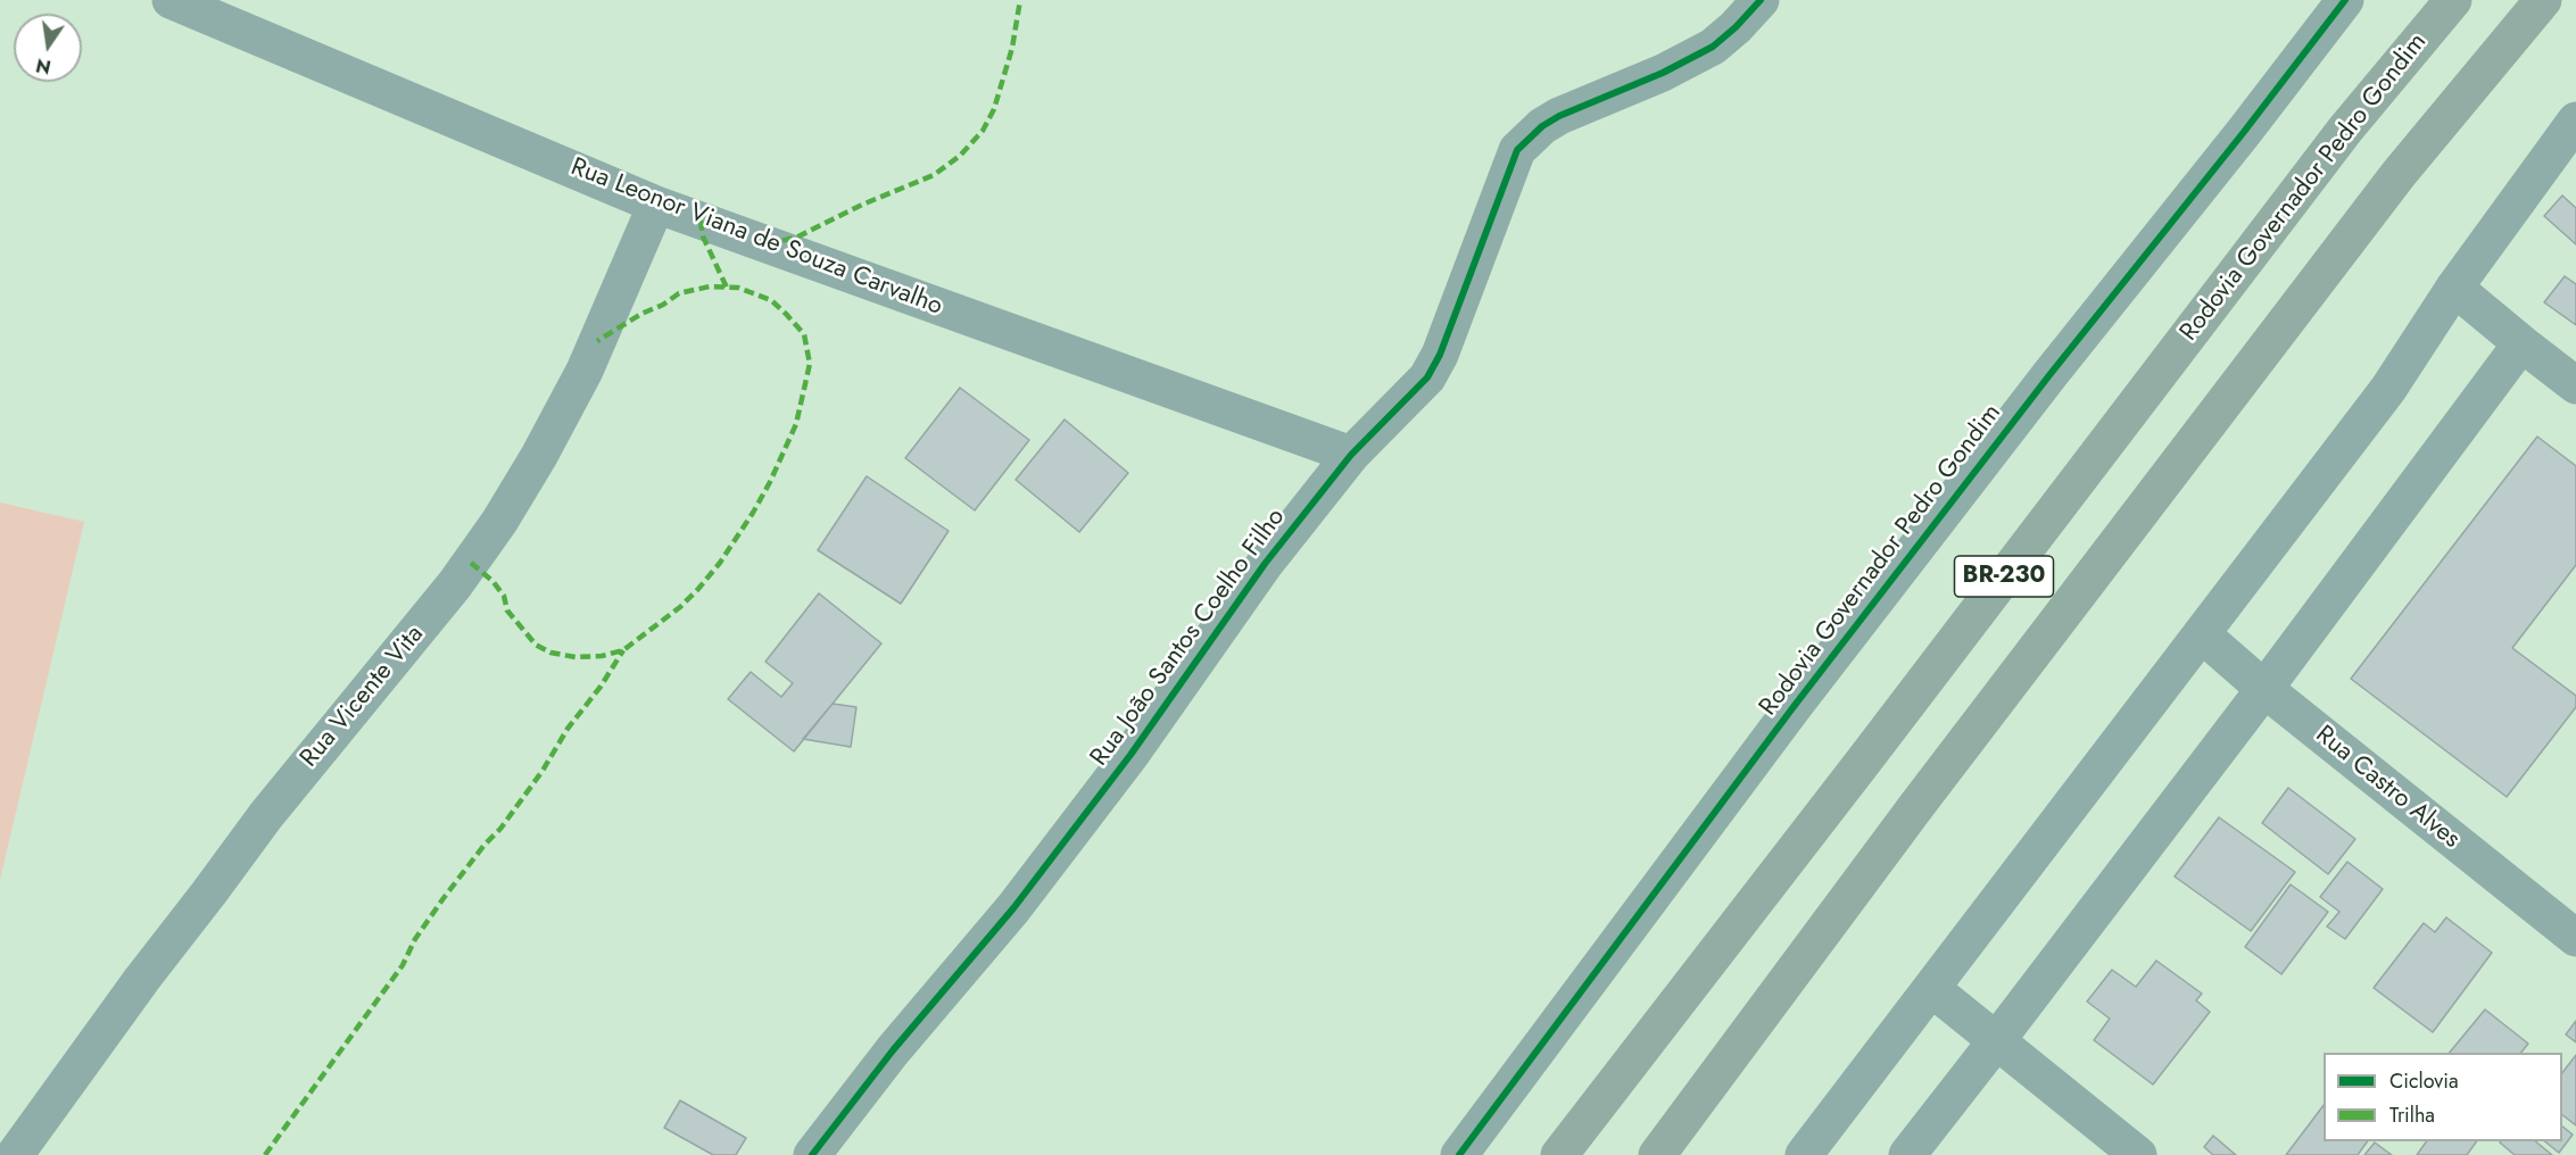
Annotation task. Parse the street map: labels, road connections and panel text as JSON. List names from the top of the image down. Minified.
{"streets":{"highway":["Rodovia Governador Pedro Gondim","BR-230"],"street":["Rua Leonor Viana de Souza Carvalho","Rua João Santos Coelho Filho","Rua Vicente Vita","Rua Castro Alves"]},"crossings":[["Rua Leonor Viana de Souza Carvalho","Rua João Santos Coelho Filho"],["Rua Leonor Viana de Souza Carvalho","Rua Vicente Vita"]],"legend":["Ciclovia","Trilha"],"north":"bottom"}
